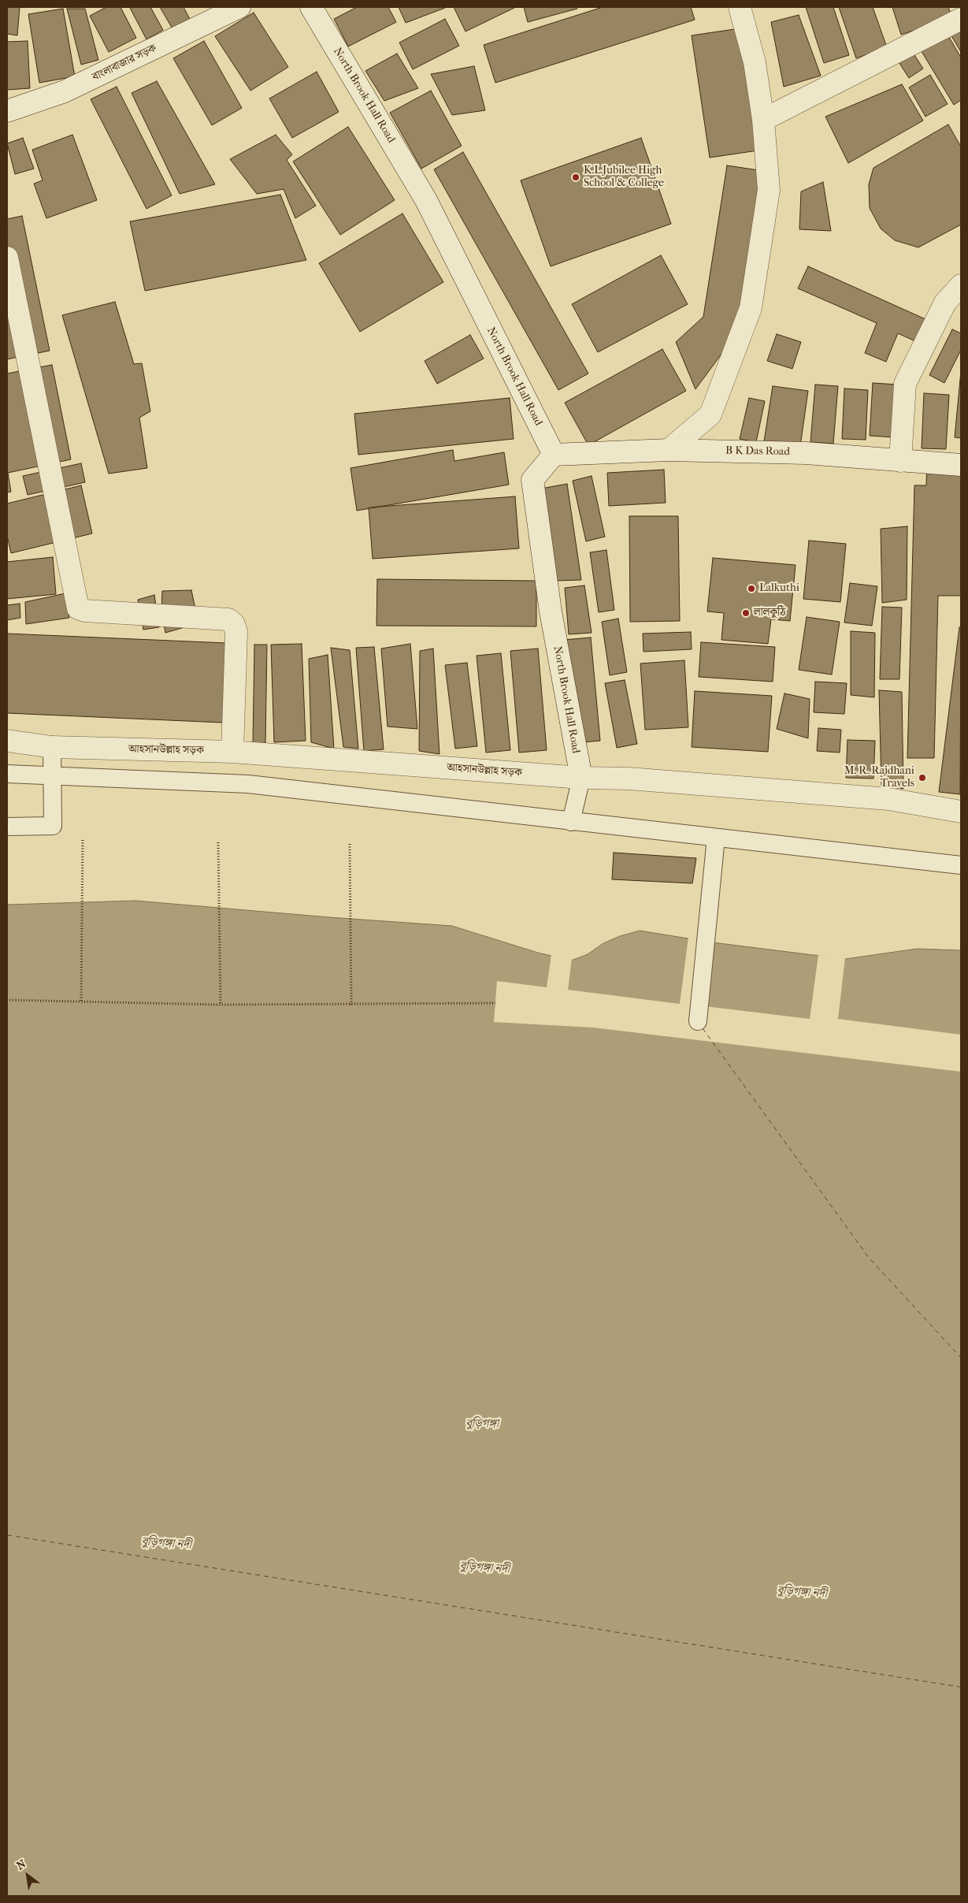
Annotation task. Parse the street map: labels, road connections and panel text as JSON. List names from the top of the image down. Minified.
{"streets":{"street":["বাংলাবাজার সড়ক","North Brook Hall Road","B K Das Road","আহসানউল্লাহ সড়ক"]},"crossings":[["North Brook Hall Road","B K Das Road"],["North Brook Hall Road","আহসানউল্লাহ সড়ক"]],"water":["বুড়িগঙ্গা","বুড়িগঙ্গা নদী"],"places":["K.L.Jubilee High School & College","Lalkuthi","লালকুঠি","M. R. Rajdhani Travels"],"north":"top left"}
